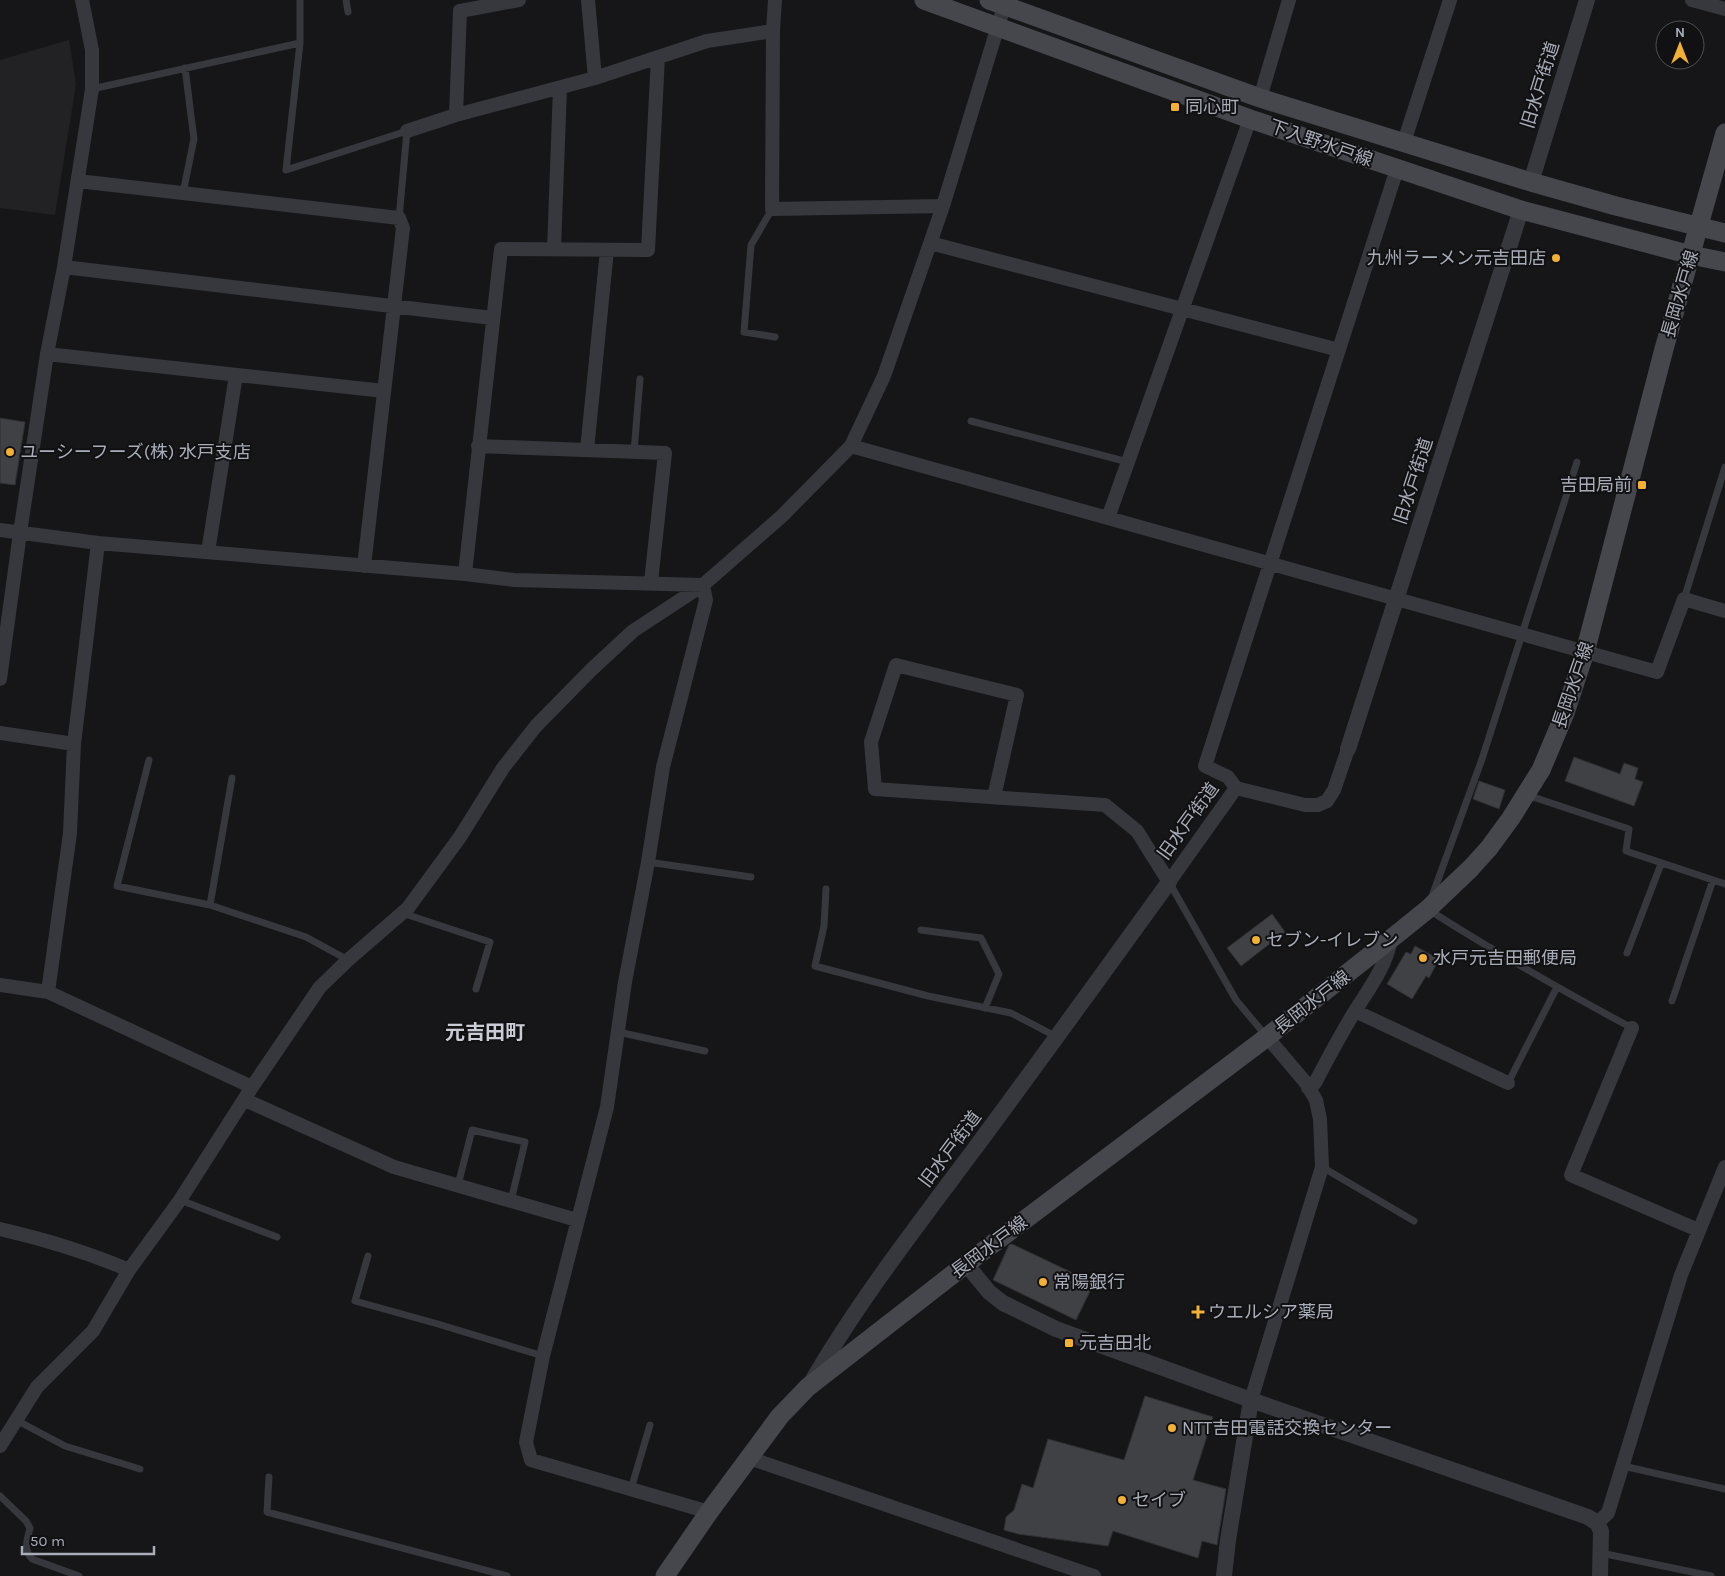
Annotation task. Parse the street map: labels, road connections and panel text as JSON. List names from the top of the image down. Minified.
{"streets":{"main road":["下入野水戸線","長岡水戸線"],"street":["旧水戸街道"]},"crossings":[["旧水戸街道","下入野水戸線"],["旧水戸街道","長岡水戸線"],["下入野水戸線","長岡水戸線"]],"districts":["元吉田町"],"places":{"transit":["同心町","吉田局前","元吉田北"],"other":["九州ラーメン元吉田店","ユーシーフーズ(株) 水戸支店","セブン-イレブン","水戸元吉田郵便局","常陽銀行","NTT吉田電話交換センター","セイブ"],"health":["ウエルシア薬局"]},"scale_bar":"50 m","north":"top"}
